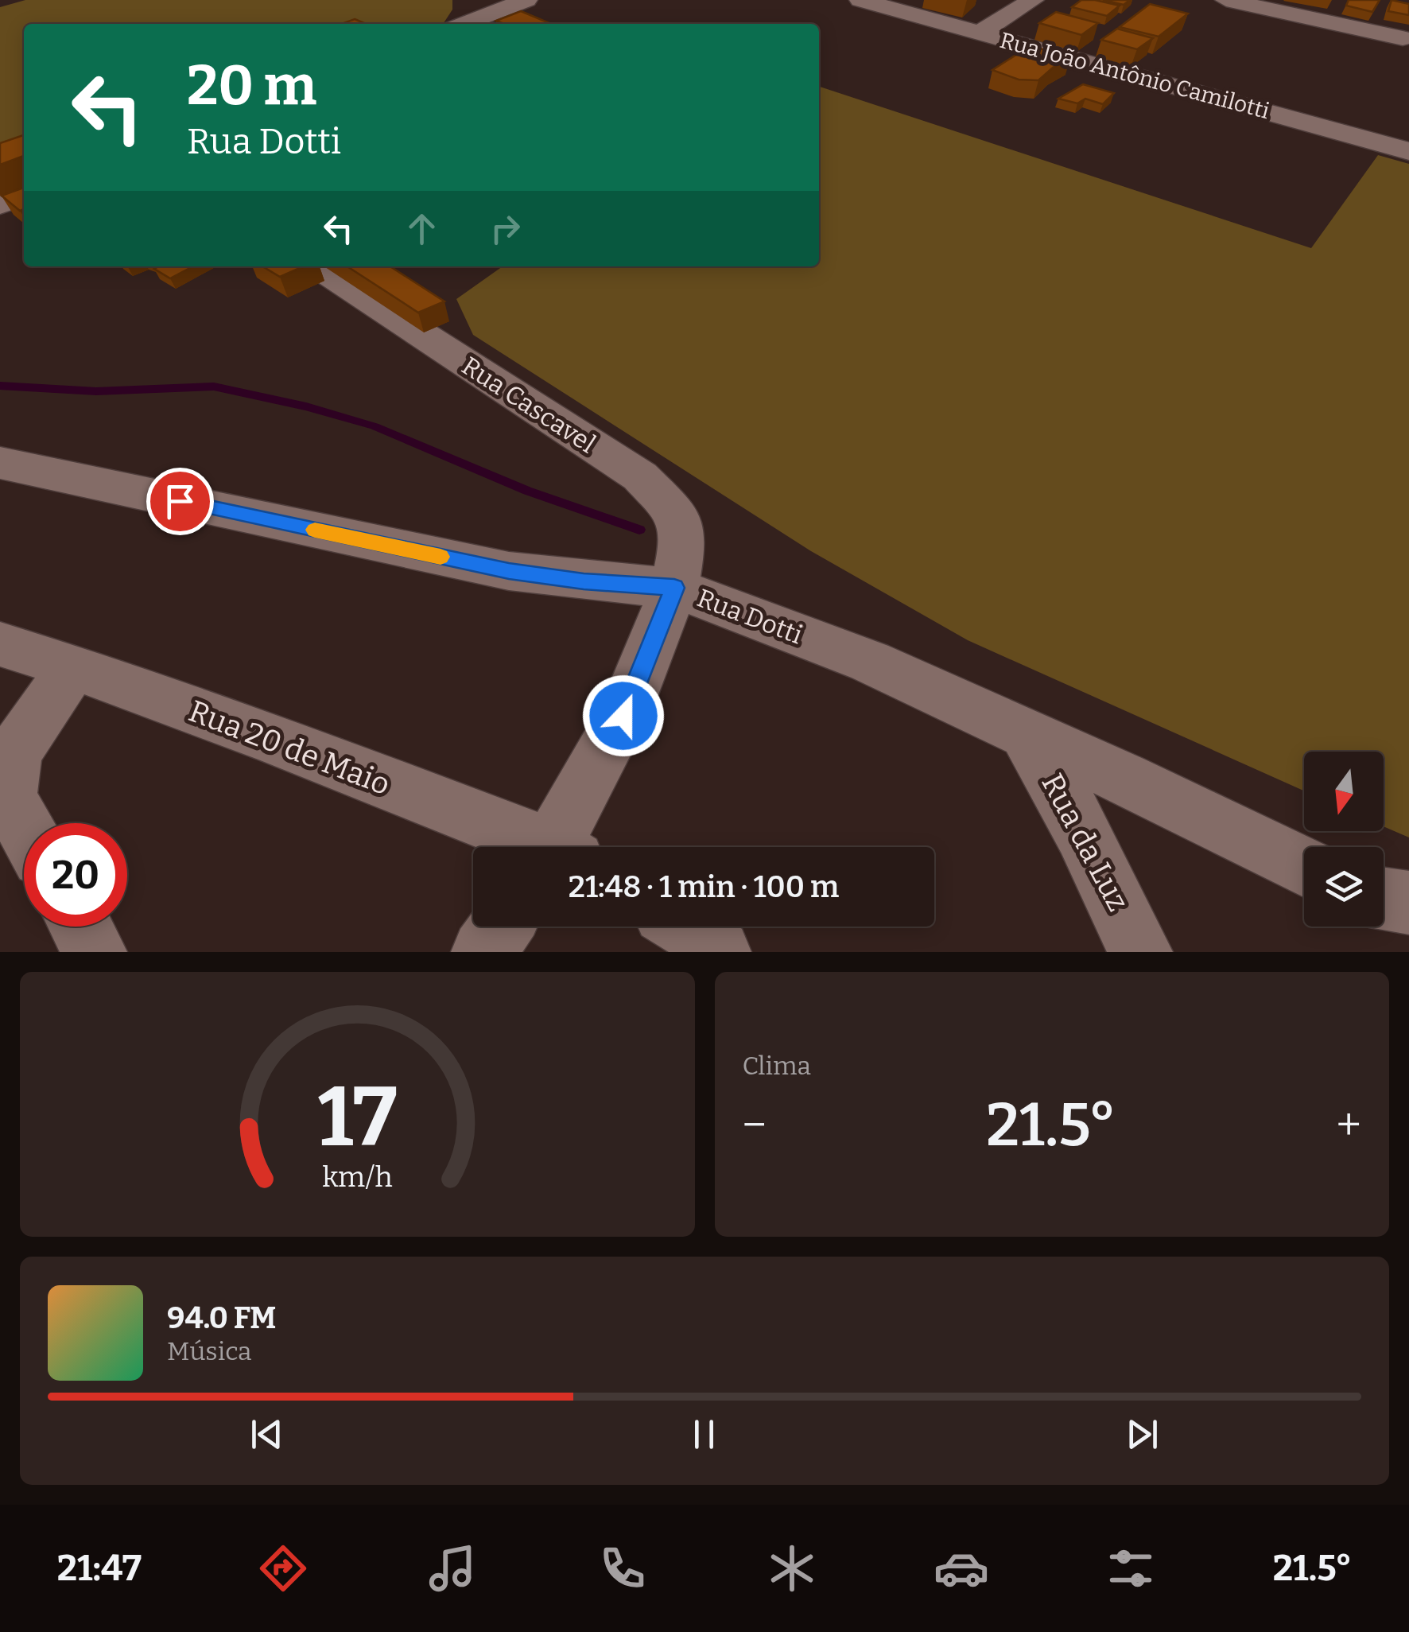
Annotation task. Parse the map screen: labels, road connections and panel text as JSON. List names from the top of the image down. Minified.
{"streets":{"street":["Rua João Antônio Camilotti","Rua Cascavel","Rua Dotti","Rua 20 de Maio","Rua da Luz"]},"crossings":[["Rua Cascavel","Rua Dotti"],["Rua Dotti","Rua da Luz"]],"north":"bottom","page":{"turn":["20 m","Rua Dotti"],"limit":"20","trip":"21:48 · 1 min · 100 m","tile":"Clima","heat":["−","21.5°","+"],"song":["94.0 FM","Música"],"tabs":["21:47","21.5°"],"gauge":["17","km/h"]}}
